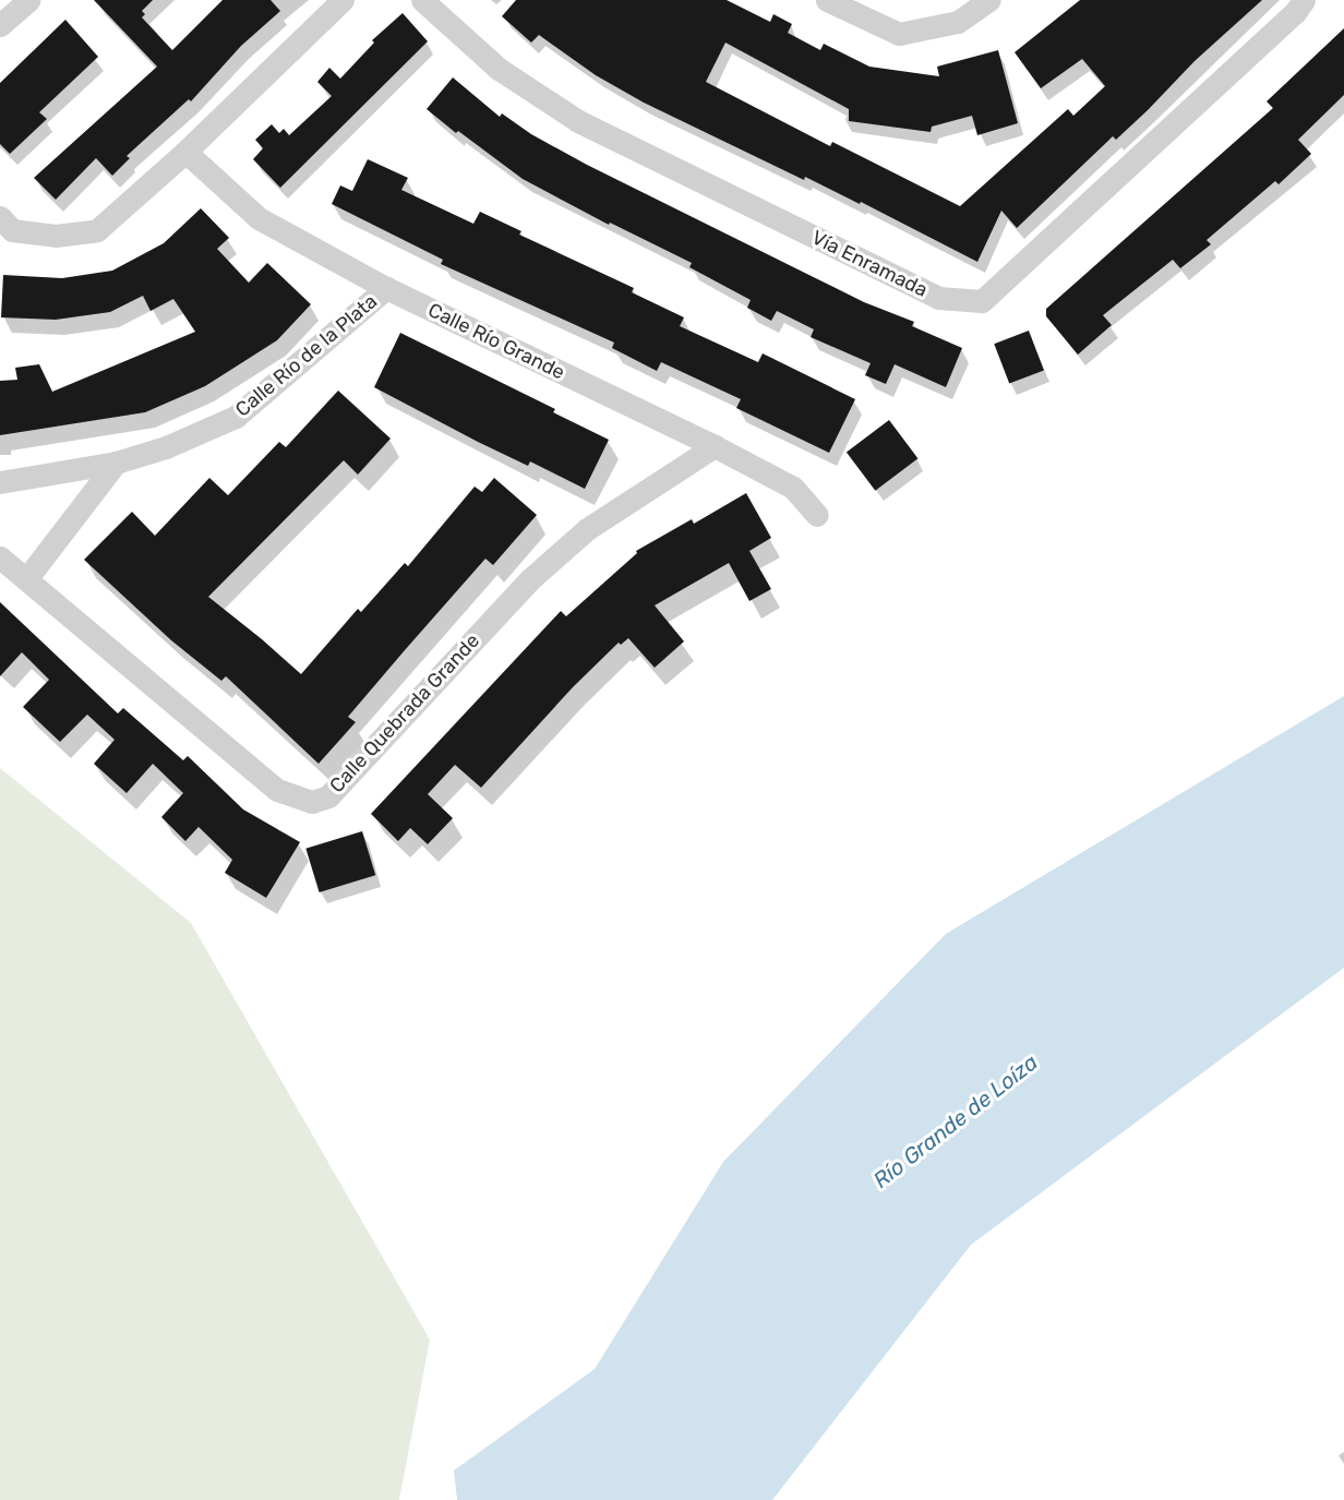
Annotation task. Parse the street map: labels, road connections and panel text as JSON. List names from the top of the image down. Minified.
{"streets":{"street":["Vía Enramada","Calle Río Grande","Calle Río de la Plata","Calle Quebrada Grande"]},"crossings":[["Calle Río Grande","Calle Río de la Plata"],["Calle Río Grande","Calle Quebrada Grande"]],"water":["Río Grande de Loíza"]}
